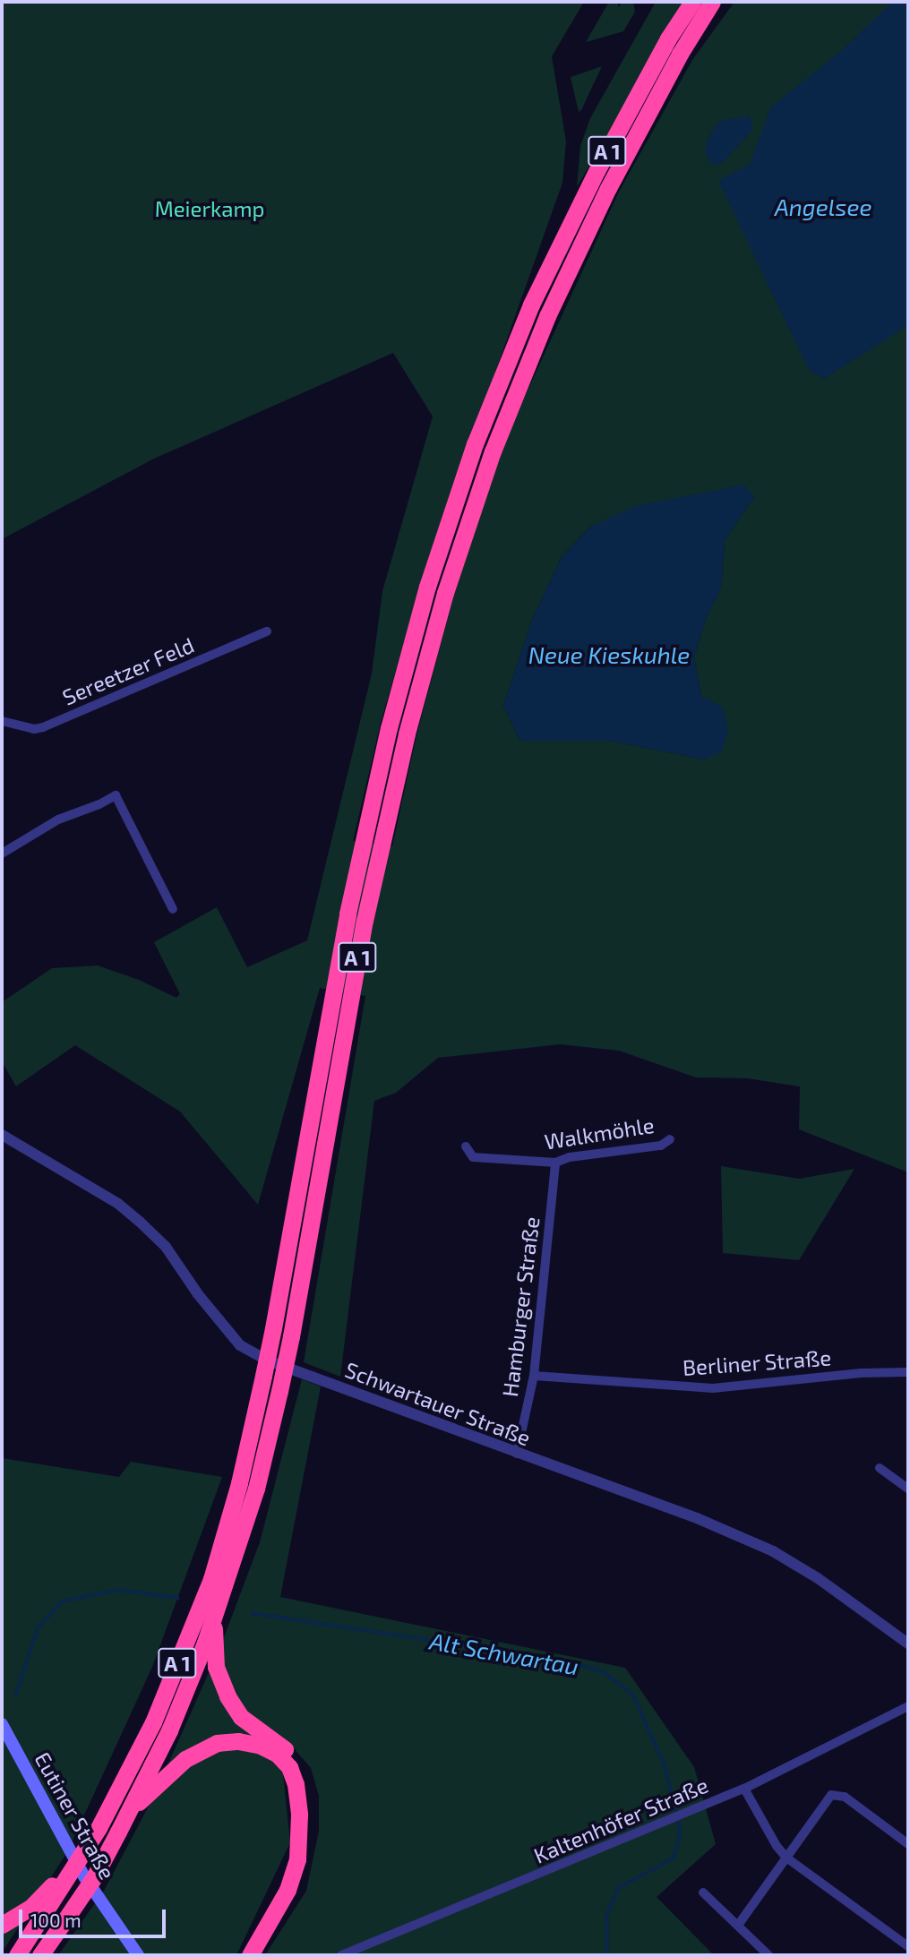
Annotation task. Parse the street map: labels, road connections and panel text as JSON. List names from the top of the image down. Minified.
{"streets":{"highway":["A 1"],"main road":["Eutiner Straße"],"street":["Sereetzer Feld","Walkmöhle","Hamburger Straße","Berliner Straße","Schwartauer Straße","Kaltenhöfer Straße"]},"crossings":[["Walkmöhle","Hamburger Straße"],["Hamburger Straße","Berliner Straße"],["Hamburger Straße","Schwartauer Straße"]],"water":["Angelsee","Neue Kieskuhle","Alt Schwartau"],"parks":["Meierkamp"],"scale_bar":"100 m"}
